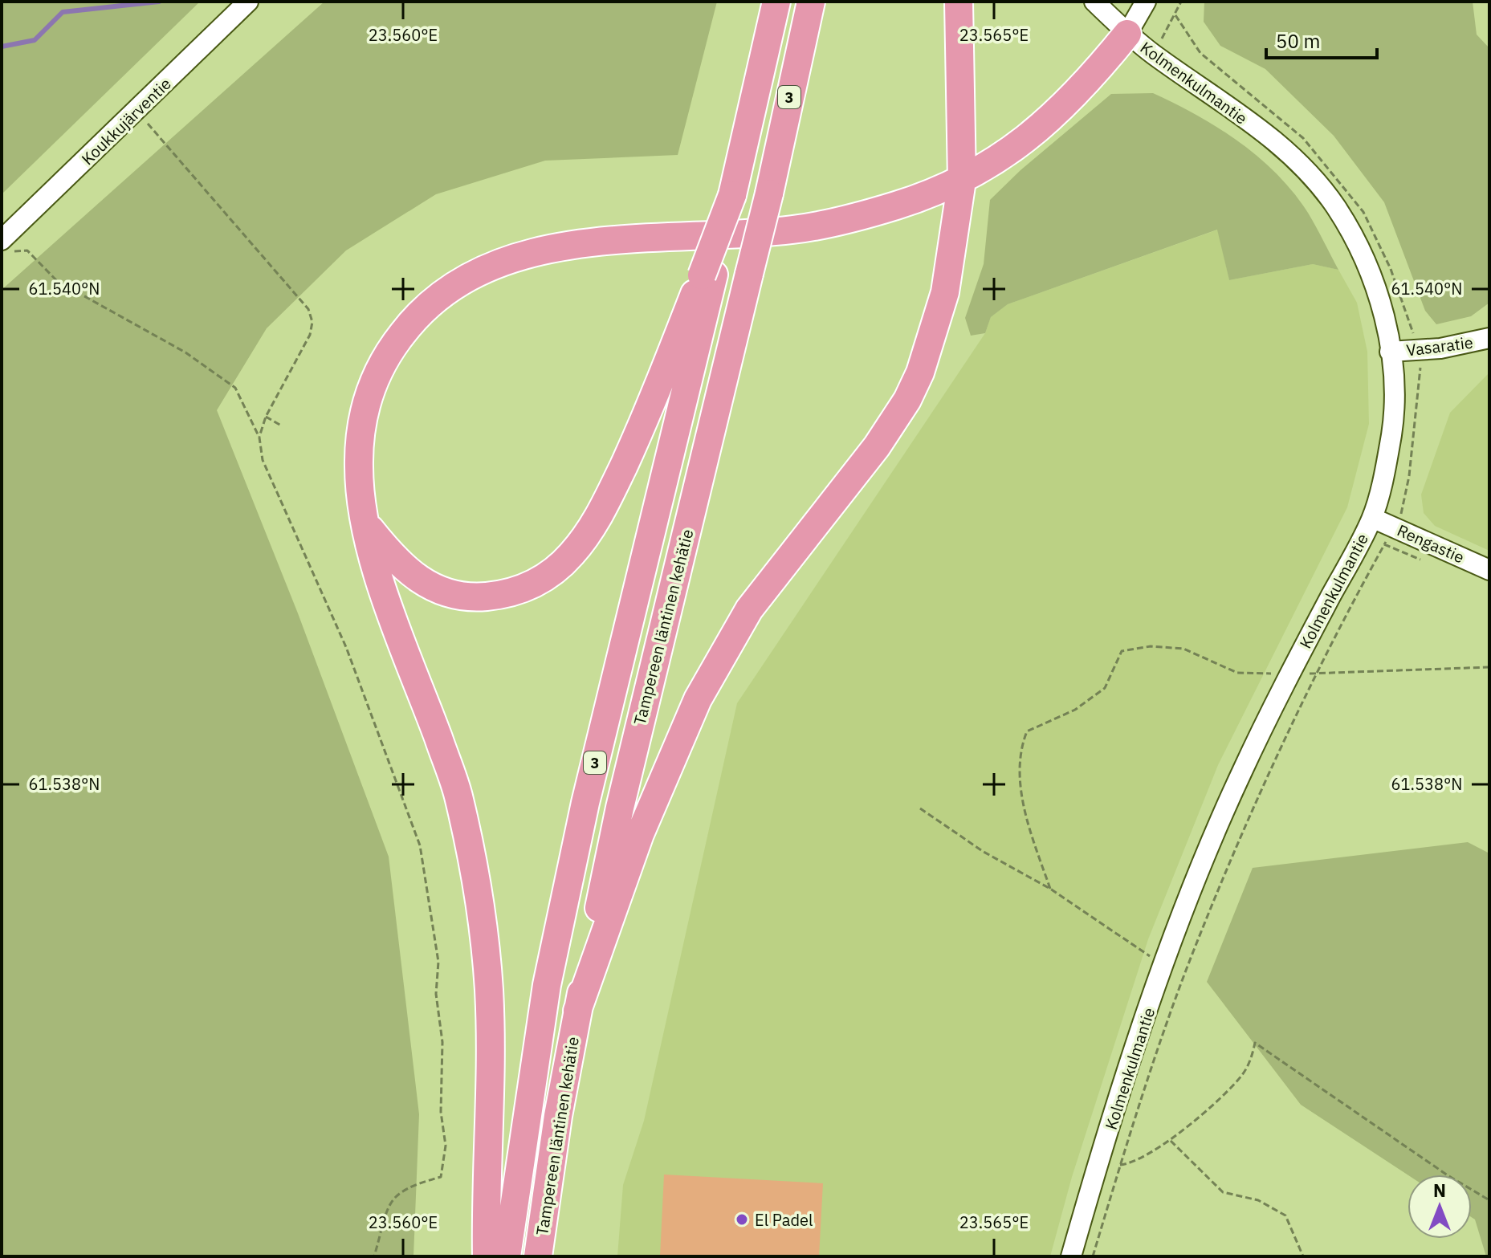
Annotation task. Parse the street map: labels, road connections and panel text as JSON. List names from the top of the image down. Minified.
{"streets":{"highway":["3","Tampereen läntinen kehätie"],"street":["Kolmenkulmantie","Koukkujärventie","Vasaratie","Rengastie"]},"crossings":[["Kolmenkulmantie","Vasaratie"],["Kolmenkulmantie","Rengastie"]],"places":["El Padel"],"scale_bar":"50 m","north":"top","coordinates":["23.560°E","23.565°E","61.540°N","61.538°N"]}
